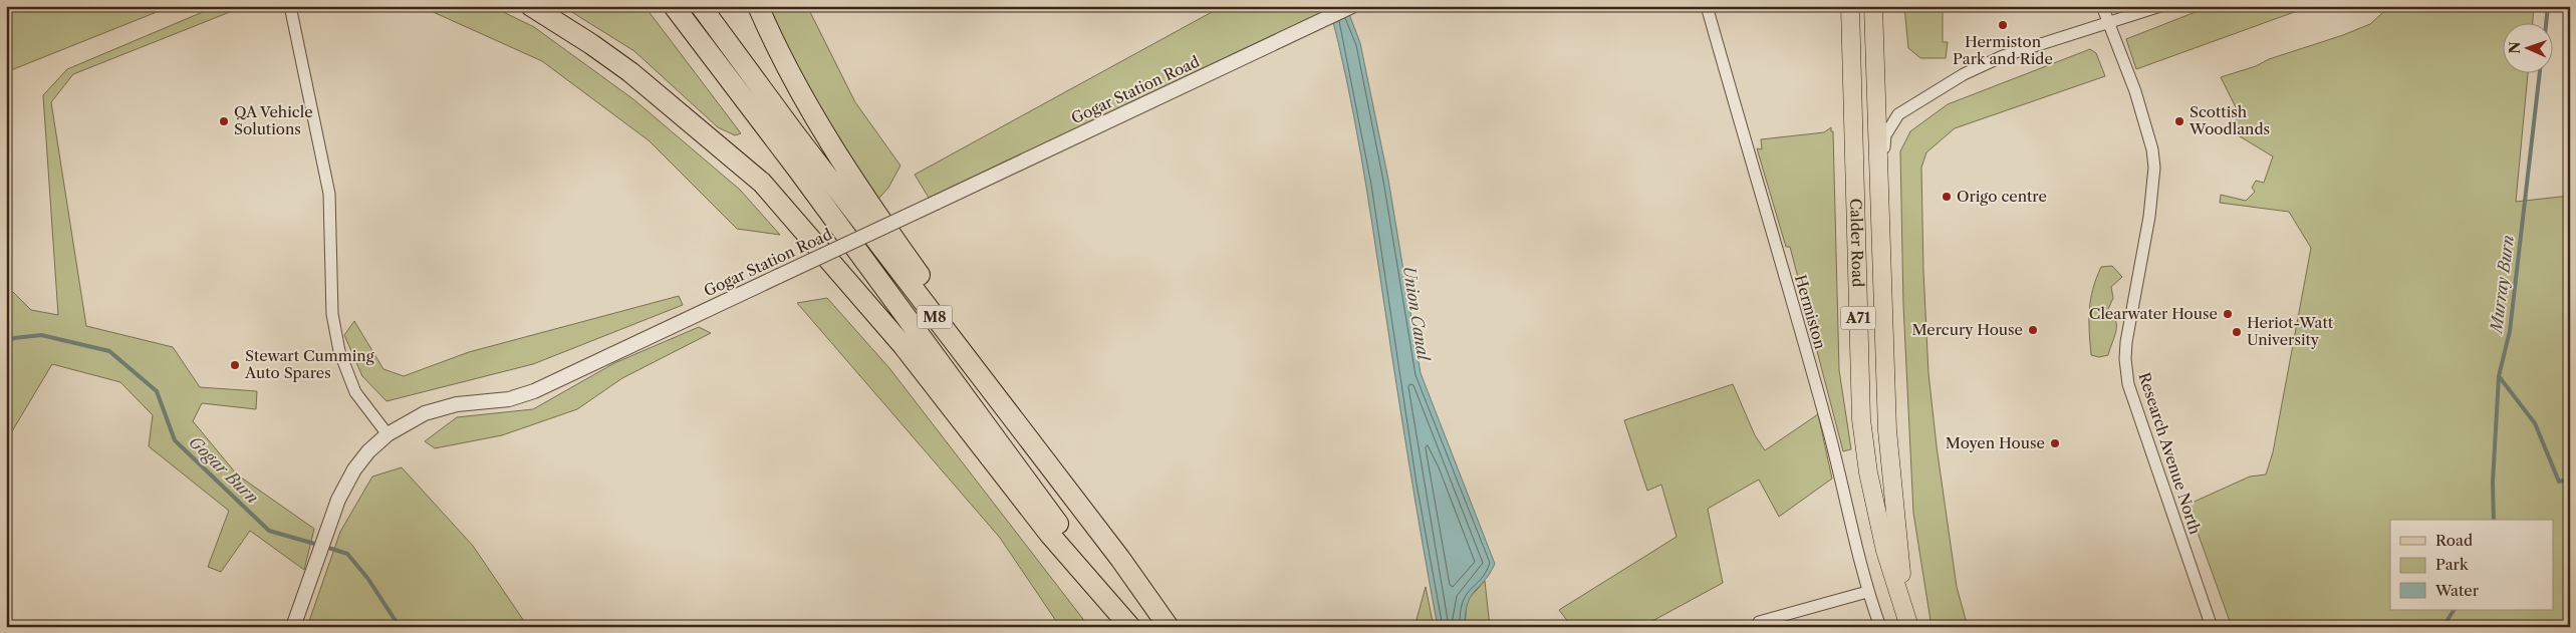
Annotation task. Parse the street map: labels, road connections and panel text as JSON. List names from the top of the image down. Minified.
{"streets":{"highway":["M8"],"main road":["Calder Road","A71"],"street":["Gogar Station Road","Hermiston","Research Avenue North"]},"water":["Murray Burn","Union Canal","Gogar Burn"],"places":["Hermiston Park and Ride","QA Vehicle Solutions","Scottish Woodlands","Origo centre","Clearwater House","Mercury House","Heriot-Watt University","Stewart Cumming Auto Spares","Moyen House"],"legend":["Road","Park","Water"],"north":"left"}
